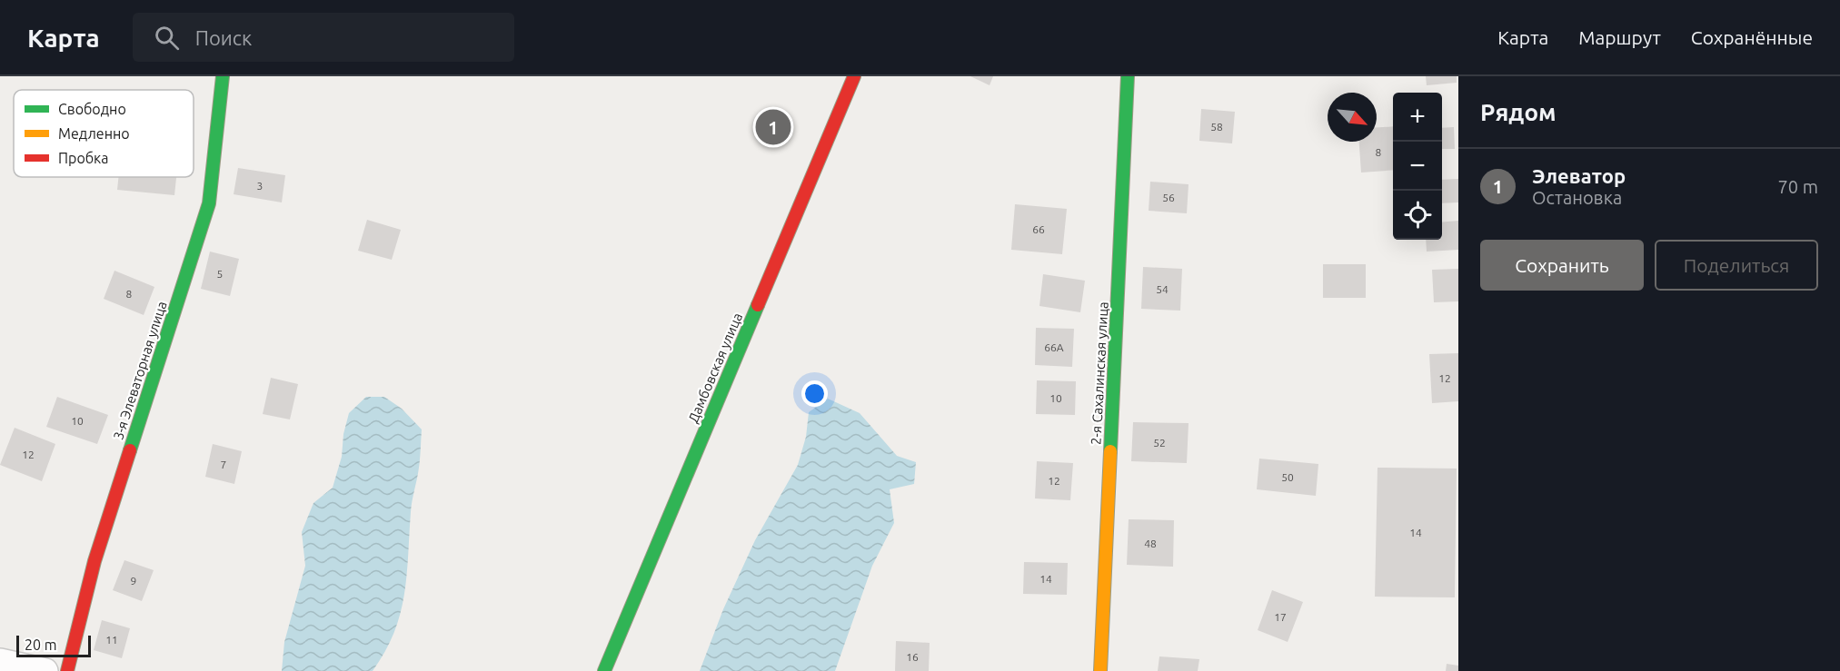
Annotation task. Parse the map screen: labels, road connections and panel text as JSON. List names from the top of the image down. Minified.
{"streets":{"street":["Дамбовская улица","3-я Элеваторная улица","2-я Сахалинская улица"]},"house_numbers":["58","8","3","56","66","5","54","8","66А","12","10","10","52","12","7","50","12","14","48","14","9","17","11","16"],"legend":["Свободно","Медленно","Пробка"],"scale_bar":"20 m","north":"bottom right","page":{"header":"Карта","search":"Поиск","nav":["Карта","Маршрут","Сохранённые"],"heading":"Рядом","map_buttons":["+","−"],"pins":"1","list":[{"mark":"1","name":"Элеватор","note":"Остановка","value":"70 m"}],"buttons":["Сохранить","Поделиться"],"scale":"20 m"}}
